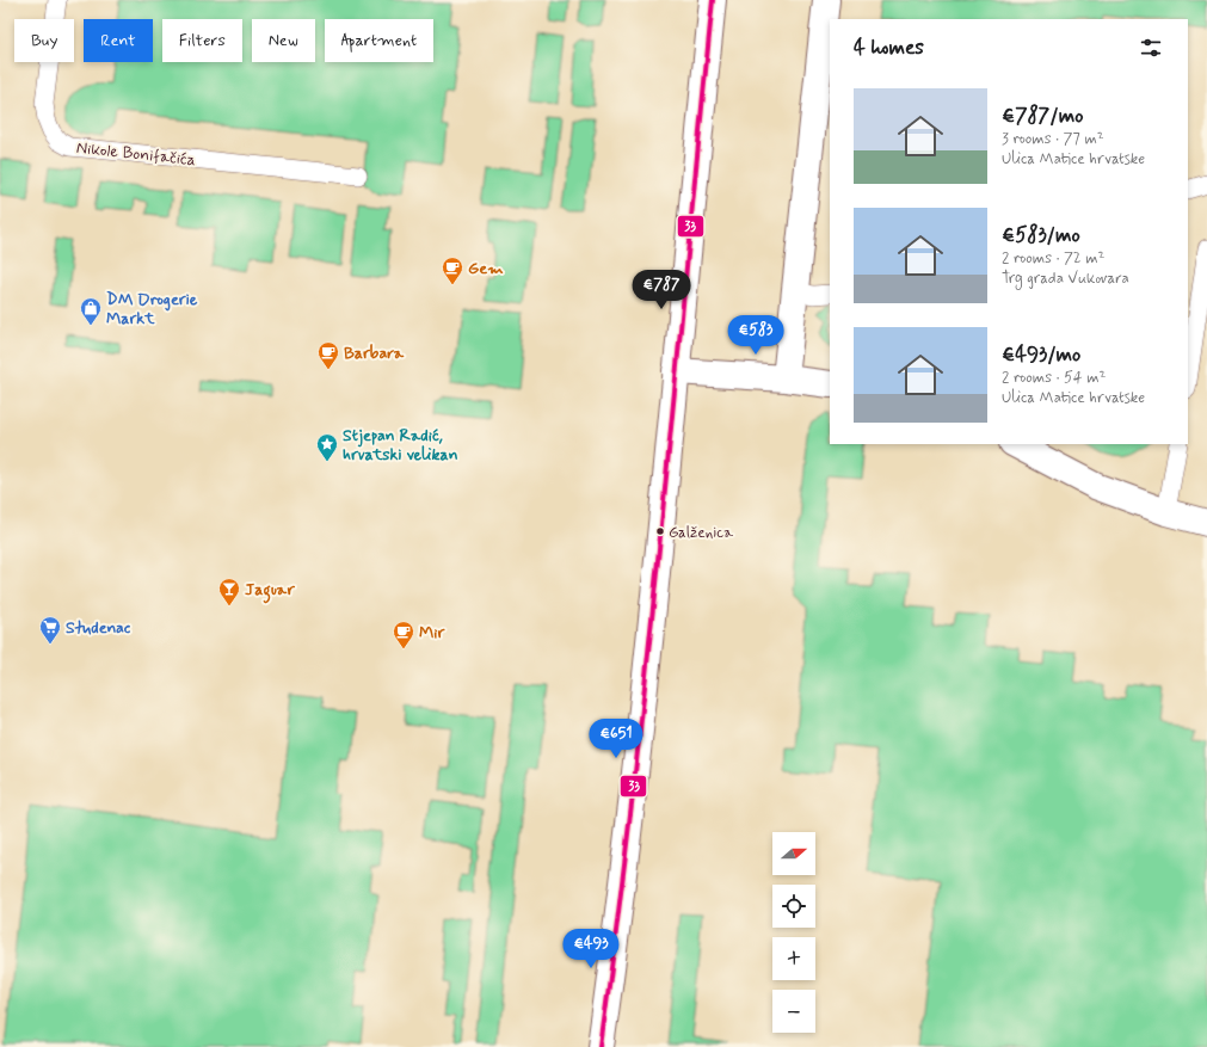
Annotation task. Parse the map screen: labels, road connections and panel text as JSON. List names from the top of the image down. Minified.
{"streets":{"lane":["Nikole Bonifačića"]},"places":{"cafe":["Gem","Barbara","Mir"],"shop":["DM Drogerie Markt"],"place":["Stjepan Radić, hrvatski velikan"],"other":["Galženica"],"bar":["Jaguar"],"supermarket":["Studenac"]},"lines":["transit line 33"],"north":"right","page":{"chip":["Buy","Rent","Filters","New","Apartment"],"heading":"4 homes","list":[{"name":"€787/mo","note":"3 rooms · 77 m² · Ulica Matice hrvatske"},{"name":"€583/mo","note":"2 rooms · 72 m² · Trg grada Vukovara"},{"name":"€493/mo","note":"2 rooms · 54 m² · Ulica Matice hrvatske"}],"price":["€787","€583","€651","€493"],"map_buttons":["+","−"]}}
